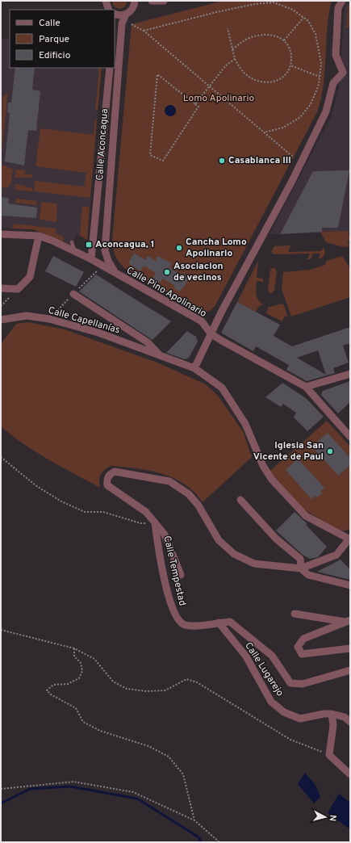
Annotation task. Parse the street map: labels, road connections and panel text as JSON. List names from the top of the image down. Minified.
{"streets":{"street":["Calle Aconcagua","Calle Pino Apolinario","Calle Capellanías","Calle Tempestad","Calle Lugarejo"]},"crossings":[["Calle Aconcagua","Calle Pino Apolinario"],["Calle Capellanías","Calle Tempestad"],["Calle Tempestad","Calle Lugarejo"]],"parks":["Lomo Apolinario"],"places":{"other":["Casablanca III","Cancha Lomo Apolinario","Asociacion de vecinos","Iglesia San Vicente de Paul"],"transit":["Aconcagua, 1"]},"legend":["Calle","Parque","Edificio"],"north":"right"}
